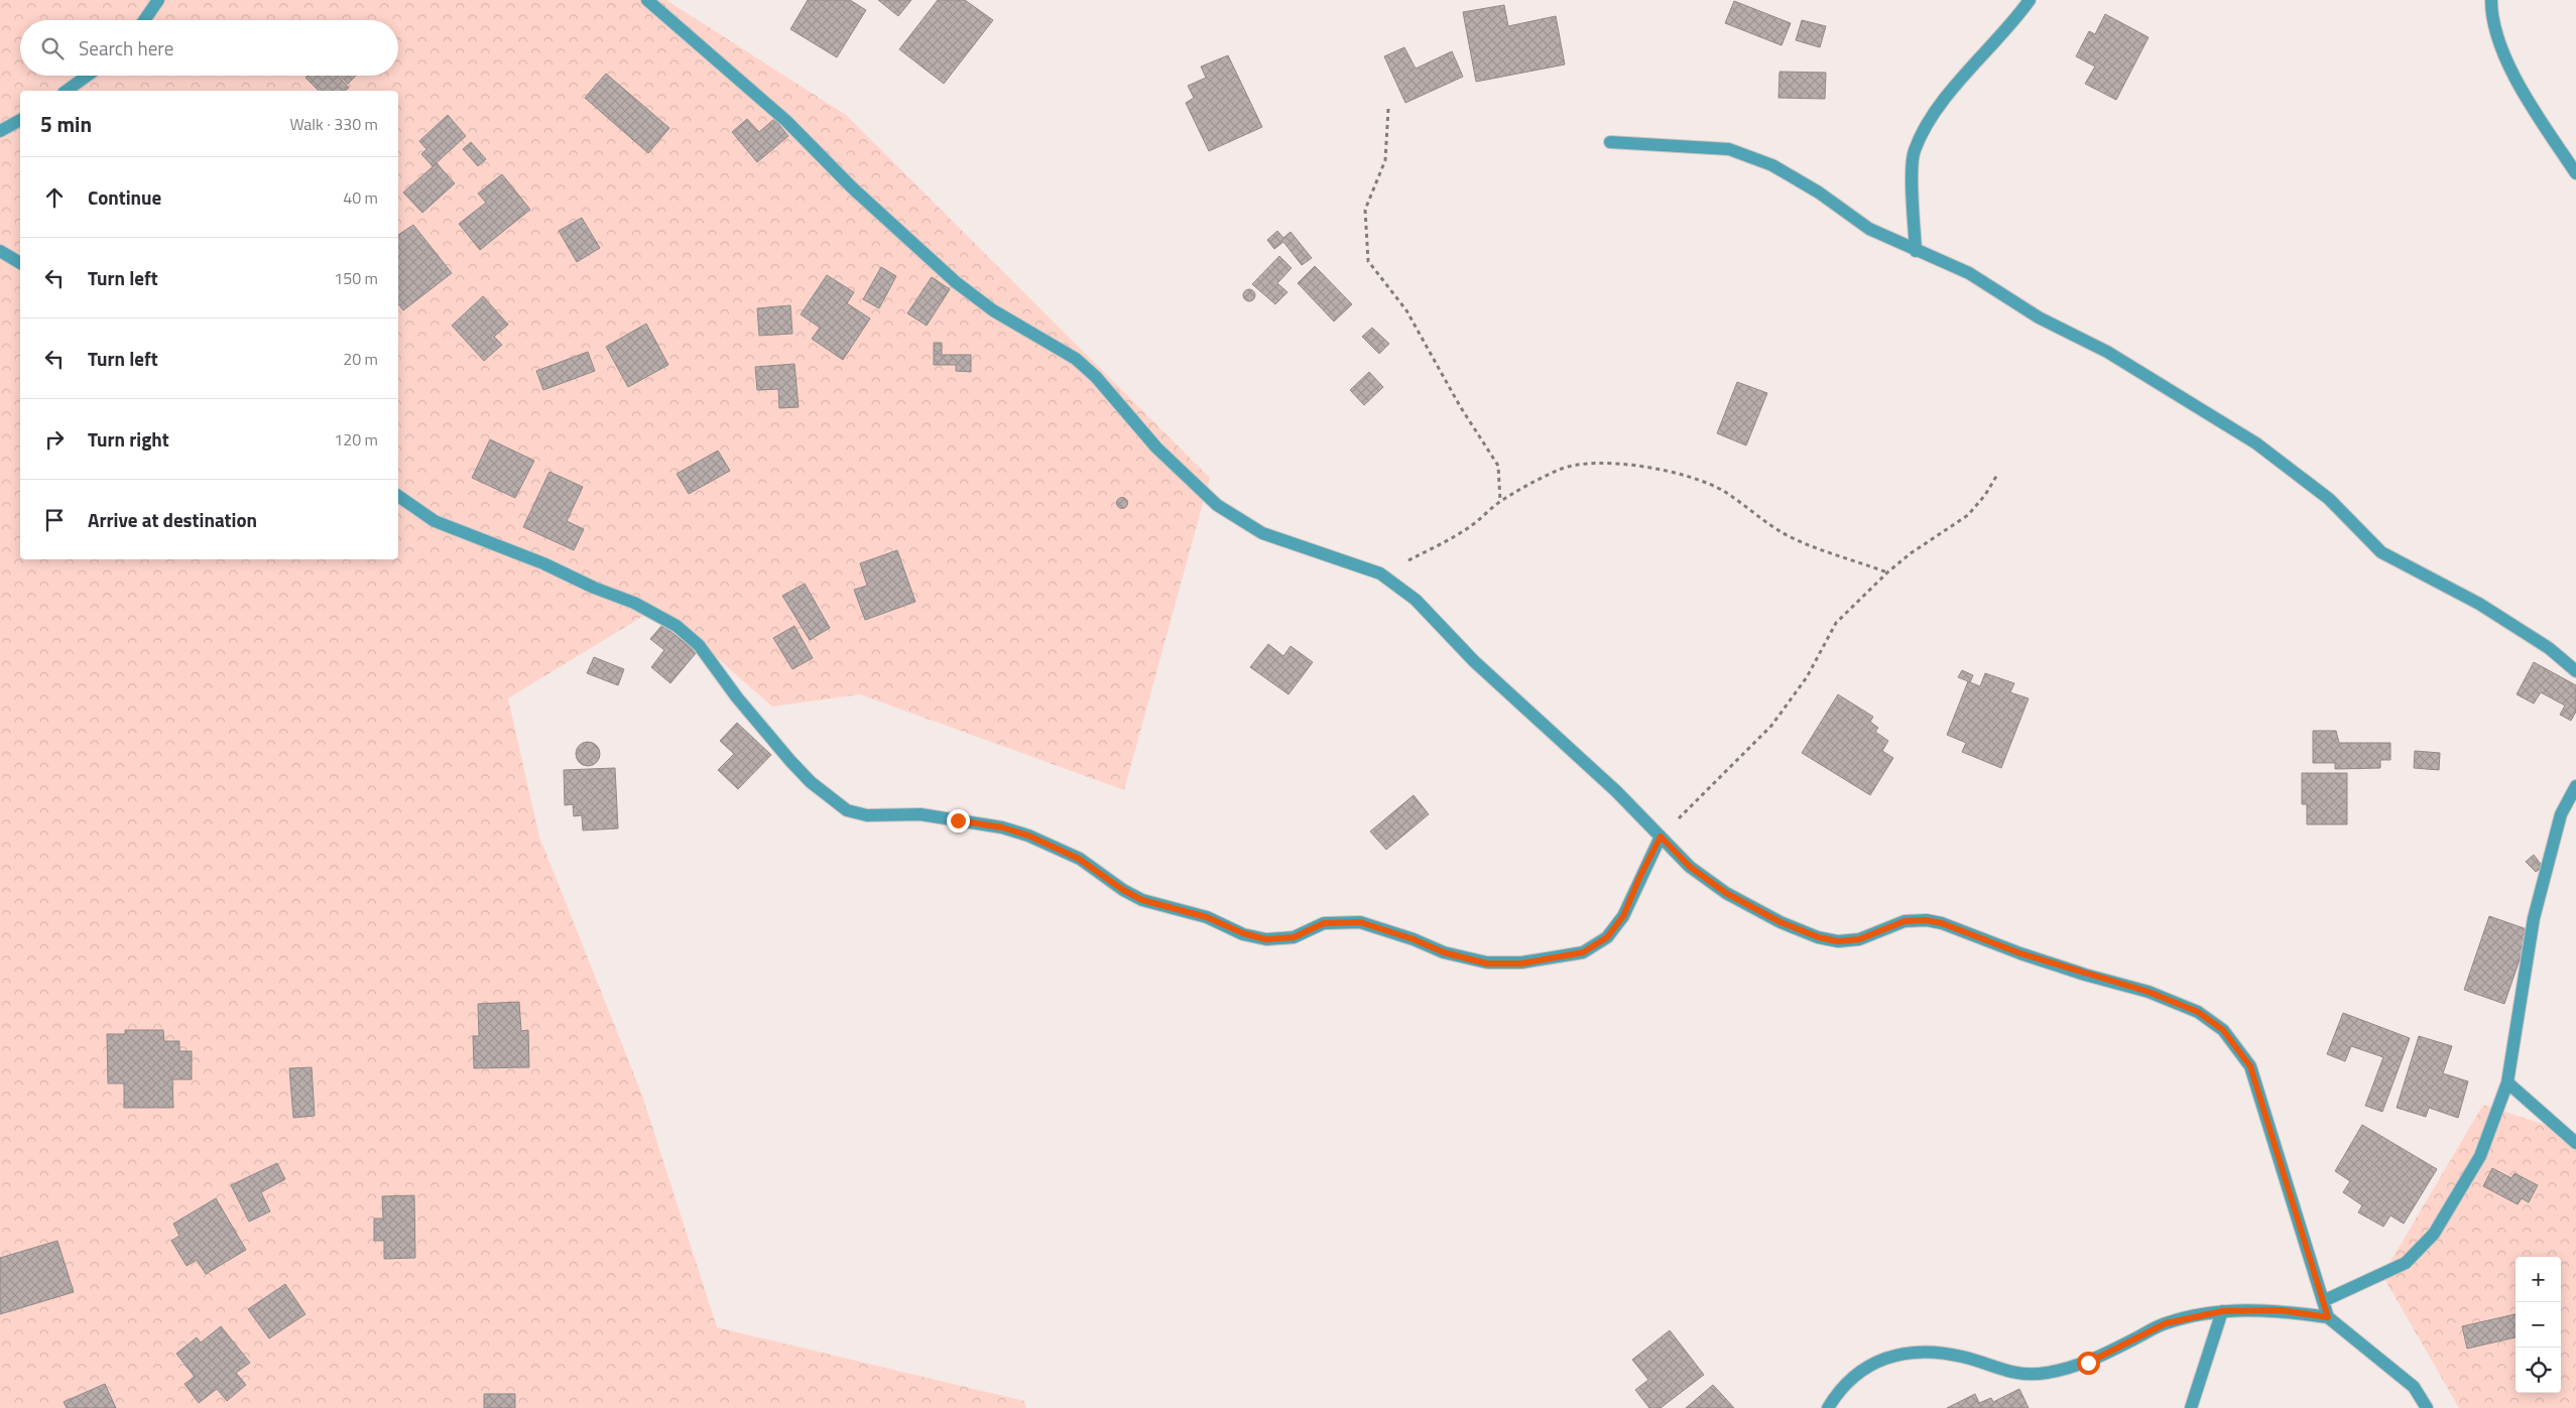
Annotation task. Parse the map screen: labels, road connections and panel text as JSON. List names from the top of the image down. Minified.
{"page":{"search":"Search here","heading":["5 min","Walk · 330 m"],"list":[["Continue","40 m"],["Turn left","150 m"],["Turn left","20 m"],["Turn right","120 m"],"Arrive at destination"],"map_buttons":["+","−"]}}
